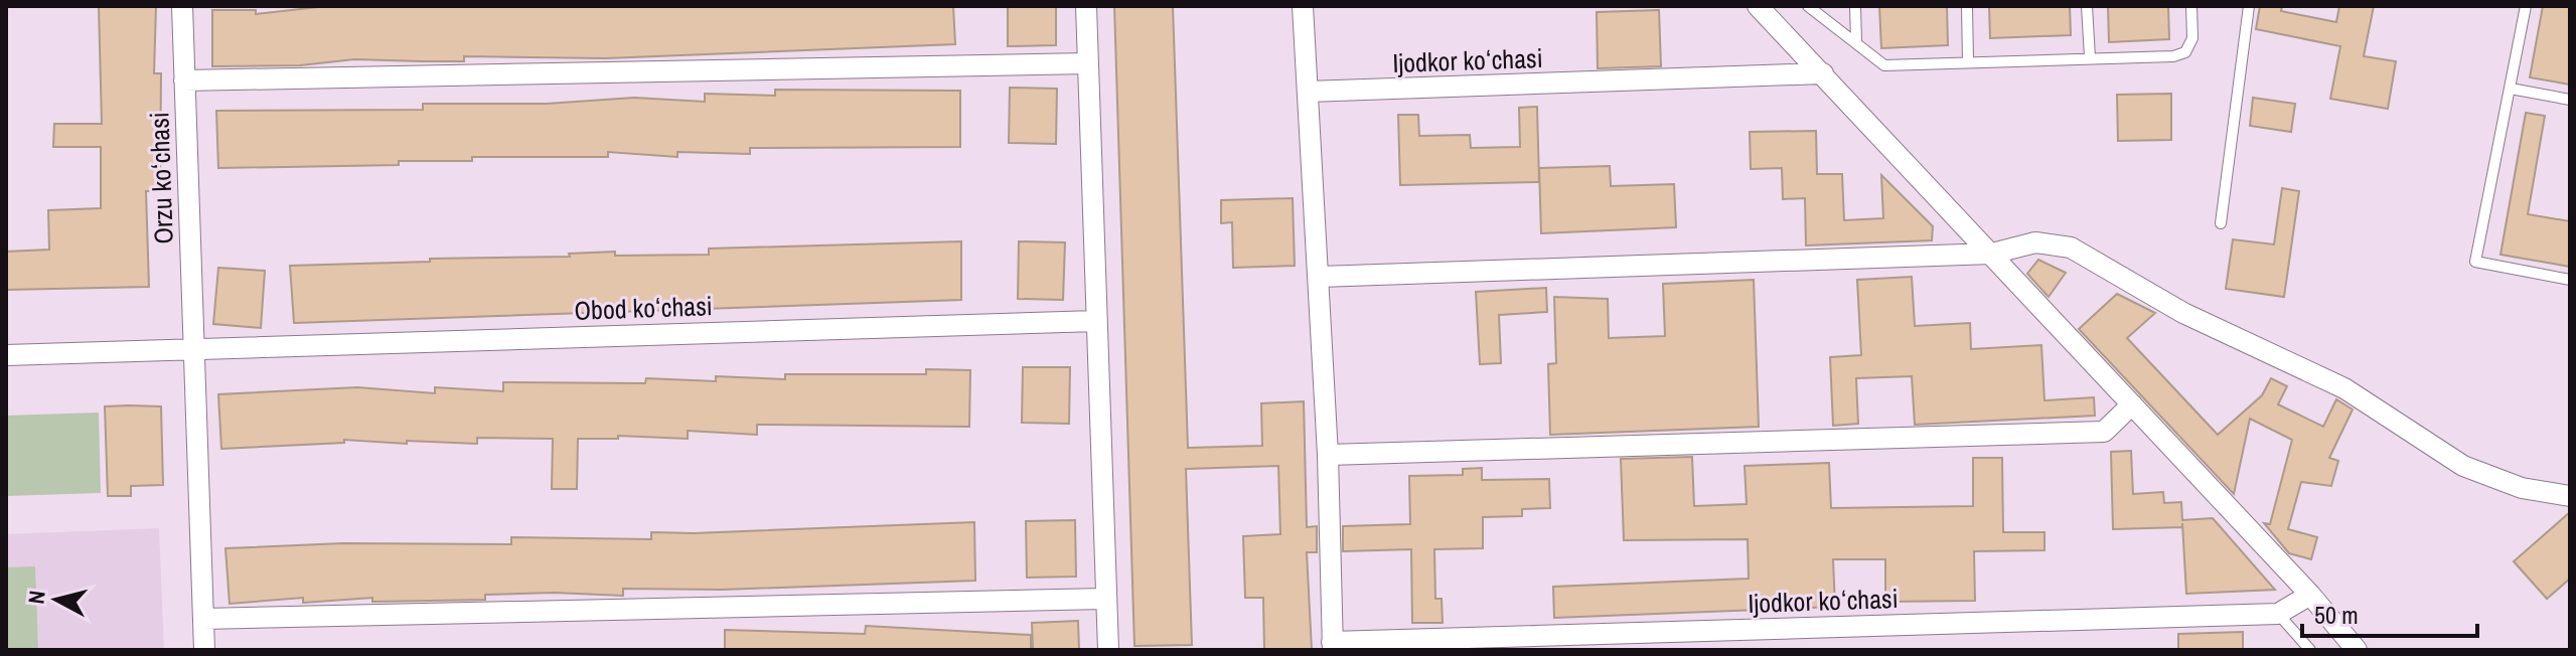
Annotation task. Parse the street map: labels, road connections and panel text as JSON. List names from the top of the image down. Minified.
{"streets":{"street":["Ijodkor koʻchasi","Orzu koʻchasi","Obod koʻchasi"]},"crossings":[["Orzu koʻchasi","Obod koʻchasi"]],"scale_bar":"50 m","north":"left"}
